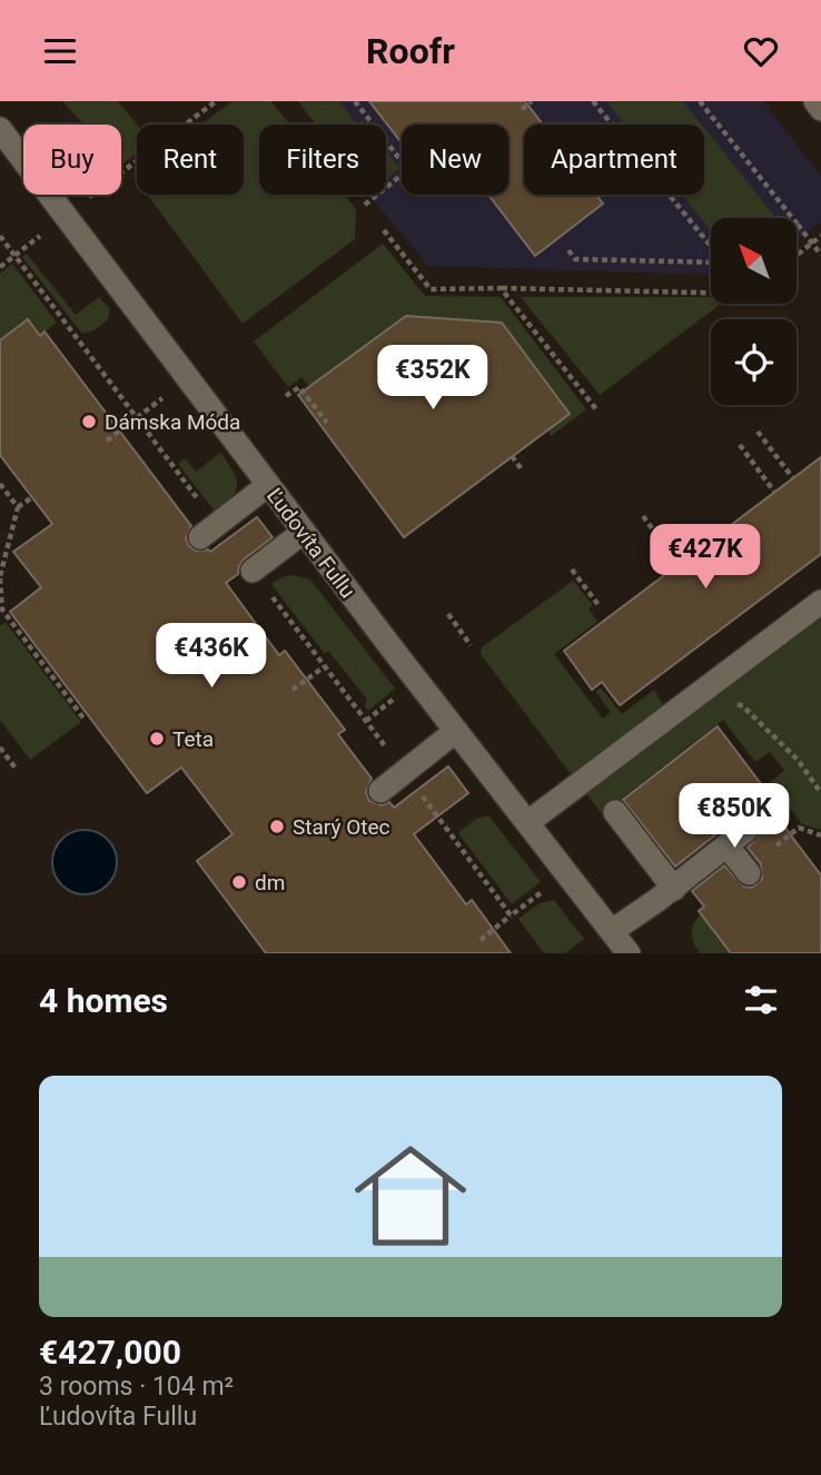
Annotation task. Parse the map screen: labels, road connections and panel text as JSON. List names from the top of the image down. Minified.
{"streets":{"street":["Ľudovíta Fullu"]},"places":["Dámska Móda","Teta","Starý Otec","dm"],"north":"top left","page":{"header":"Roofr","chip":["Buy","Rent","Filters","New","Apartment"],"price":["€352K","€427K","€436K","€850K"],"heading":"4 homes","list":[{"name":"€427,000","note":"3 rooms · 104 m² · Ľudovíta Fullu"}]}}
